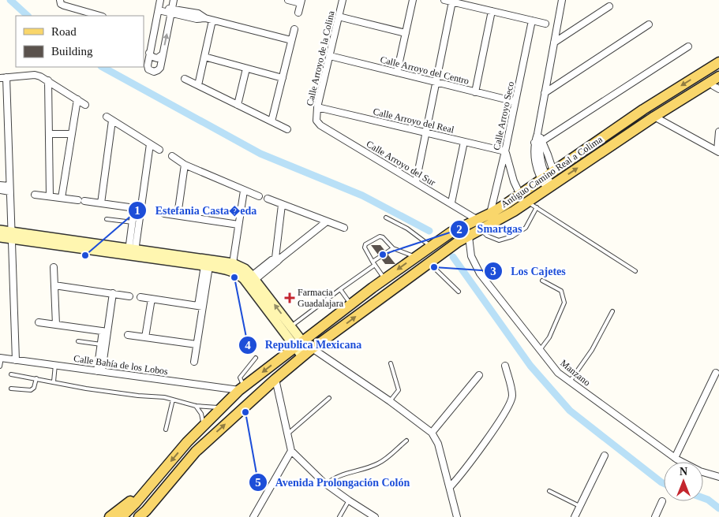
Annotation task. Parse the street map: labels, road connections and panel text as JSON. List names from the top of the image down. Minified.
{"streets":{"main road":["Antiguo Camino Real a Colima"],"street":["Calle Arroyo de la Colina","Calle Arroyo del Centro","Calle Arroyo Seco","Calle Arroyo del Real","Calle Arroyo del Sur","Calle Bahía de los Lobos","Manzano"]},"crossings":[["Calle Arroyo de la Colina","Calle Arroyo del Centro"],["Calle Arroyo de la Colina","Calle Arroyo del Real"],["Calle Arroyo de la Colina","Calle Arroyo del Sur"],["Calle Arroyo del Centro","Calle Arroyo Seco"],["Calle Arroyo Seco","Calle Arroyo del Real"],["Calle Arroyo Seco","Antiguo Camino Real a Colima"],["Calle Arroyo del Sur","Antiguo Camino Real a Colima"],["Antiguo Camino Real a Colima","Calle Bahía de los Lobos"],["Antiguo Camino Real a Colima","Manzano"]],"places":{"other":["Smartgas","Estefania Casta�eda","Los Cajetes","Republica Mexicana","Avenida Prolongación Colón"],"health":["Farmacia Guadalajara"]},"legend":["Road","Building"],"north":"top"}
